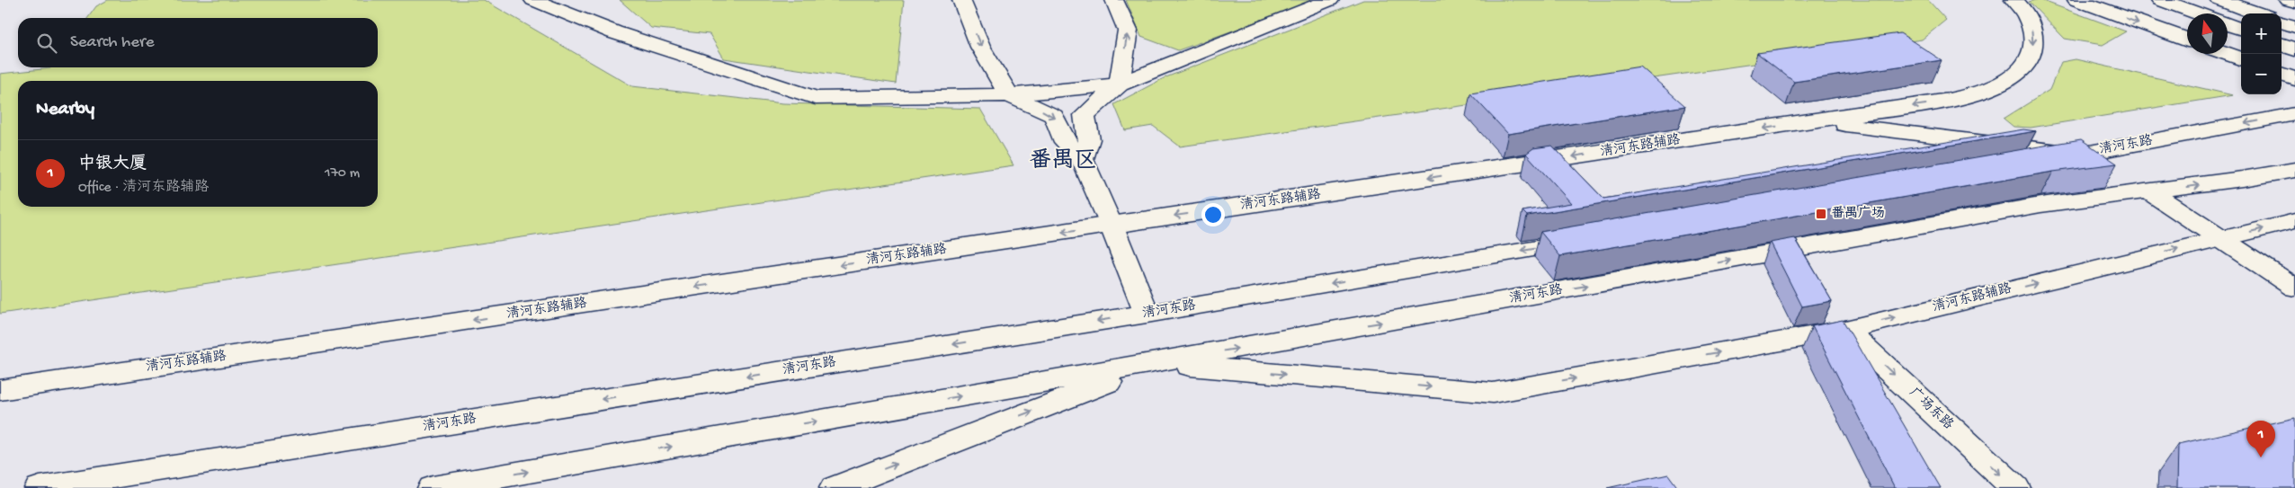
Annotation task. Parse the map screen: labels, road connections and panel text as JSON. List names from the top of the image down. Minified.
{"streets":{"main road":["清河东路","清河东路辅路","广场东路"]},"crossings":[["清河东路","清河东路辅路"],["清河东路辅路","广场东路"]],"one_way":["广场东路"],"districts":["番禺区"],"places":{"transit":["番禺广场"]},"north":"top","page":{"map_buttons":["+","−"],"search":"Search here","heading":"Nearby","list":[{"mark":"1","name":"中银大厦","note":"Office · 清河东路辅路","value":"170 m"}],"pins":"1"}}
